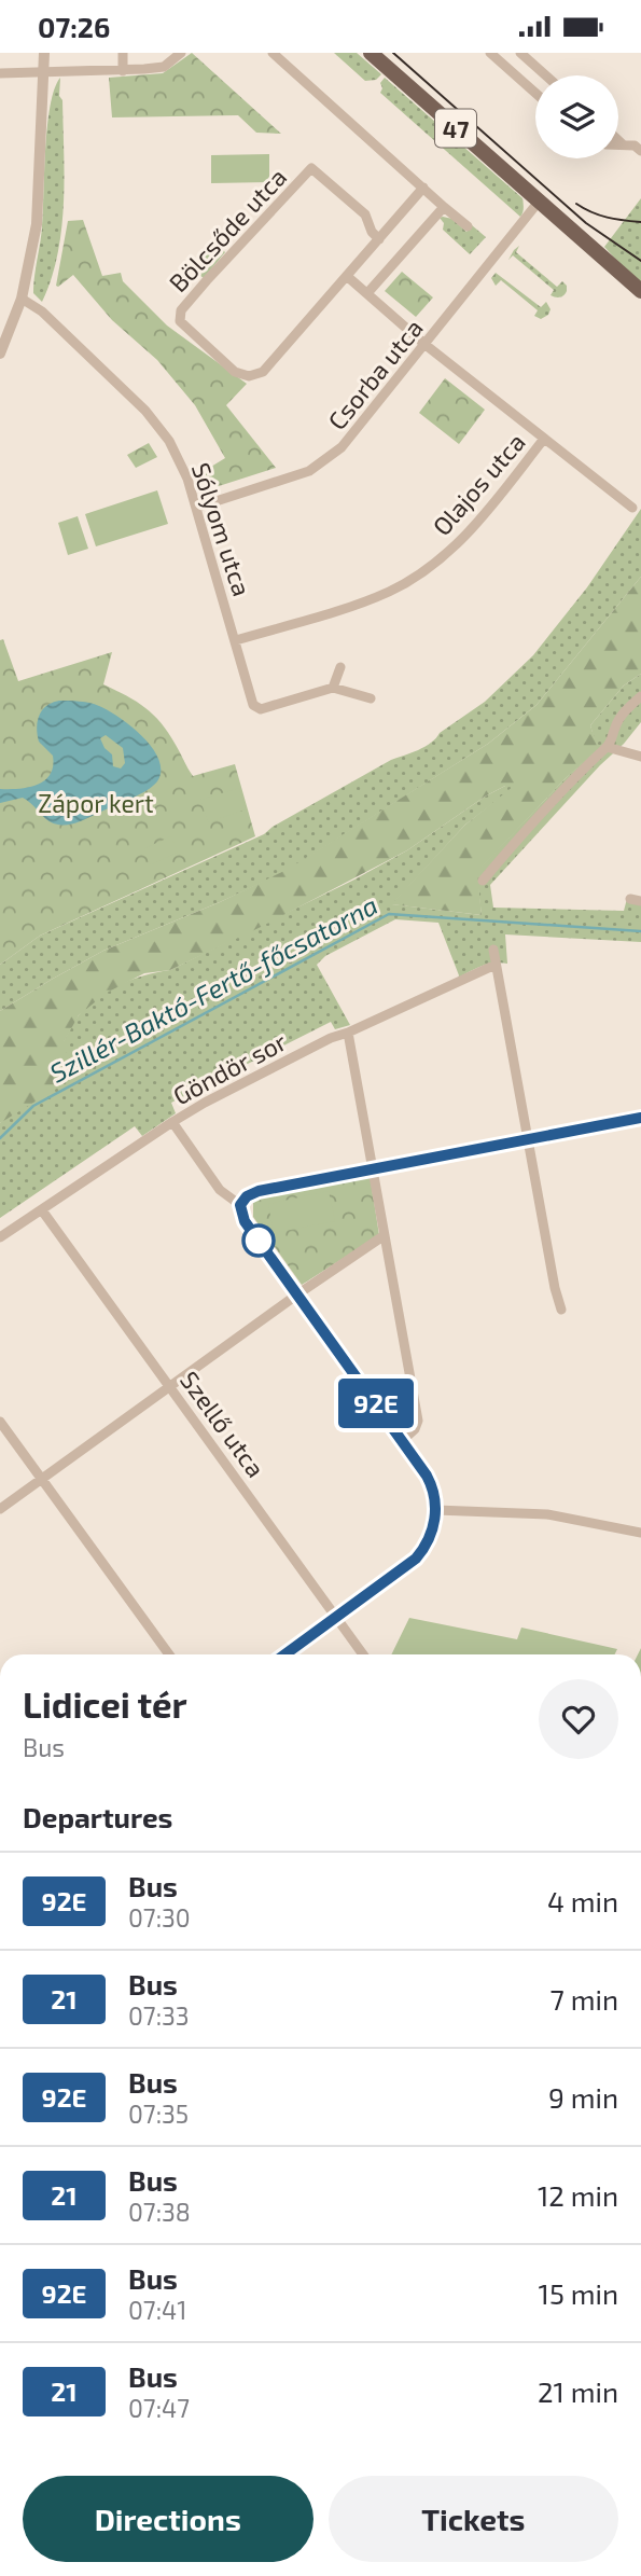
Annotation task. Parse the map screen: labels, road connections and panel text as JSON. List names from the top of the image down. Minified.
{"streets":{"main road":["47"],"street":["Bölcsőde utca","Csorba utca","Olajos utca","Sólyom utca","Göndör sor","Szellő utca"]},"crossings":[["47","Csorba utca"],["Csorba utca","Sólyom utca"],["Olajos utca","Sólyom utca"],["Göndör sor","Szellő utca"]],"water":["Szillér-Baktó-Fertő-főcsatorna"],"parks":["Zápor kert"],"lines":["bus line 92E"],"page":{"status":"07:26","on_map":"92E","heading":[["Lidicei tér","Bus"],"Departures"],"list":[{"mark":"92E","name":"Bus","note":"07:30","value":"4 min"},{"mark":"21","name":"Bus","note":"07:33","value":"7 min"},{"mark":"92E","name":"Bus","note":"07:35","value":"9 min"},{"mark":"21","name":"Bus","note":"07:38","value":"12 min"},{"mark":"92E","name":"Bus","note":"07:41","value":"15 min"},{"mark":"21","name":"Bus","note":"07:47","value":"21 min"}],"buttons":["Directions","Tickets"]}}
